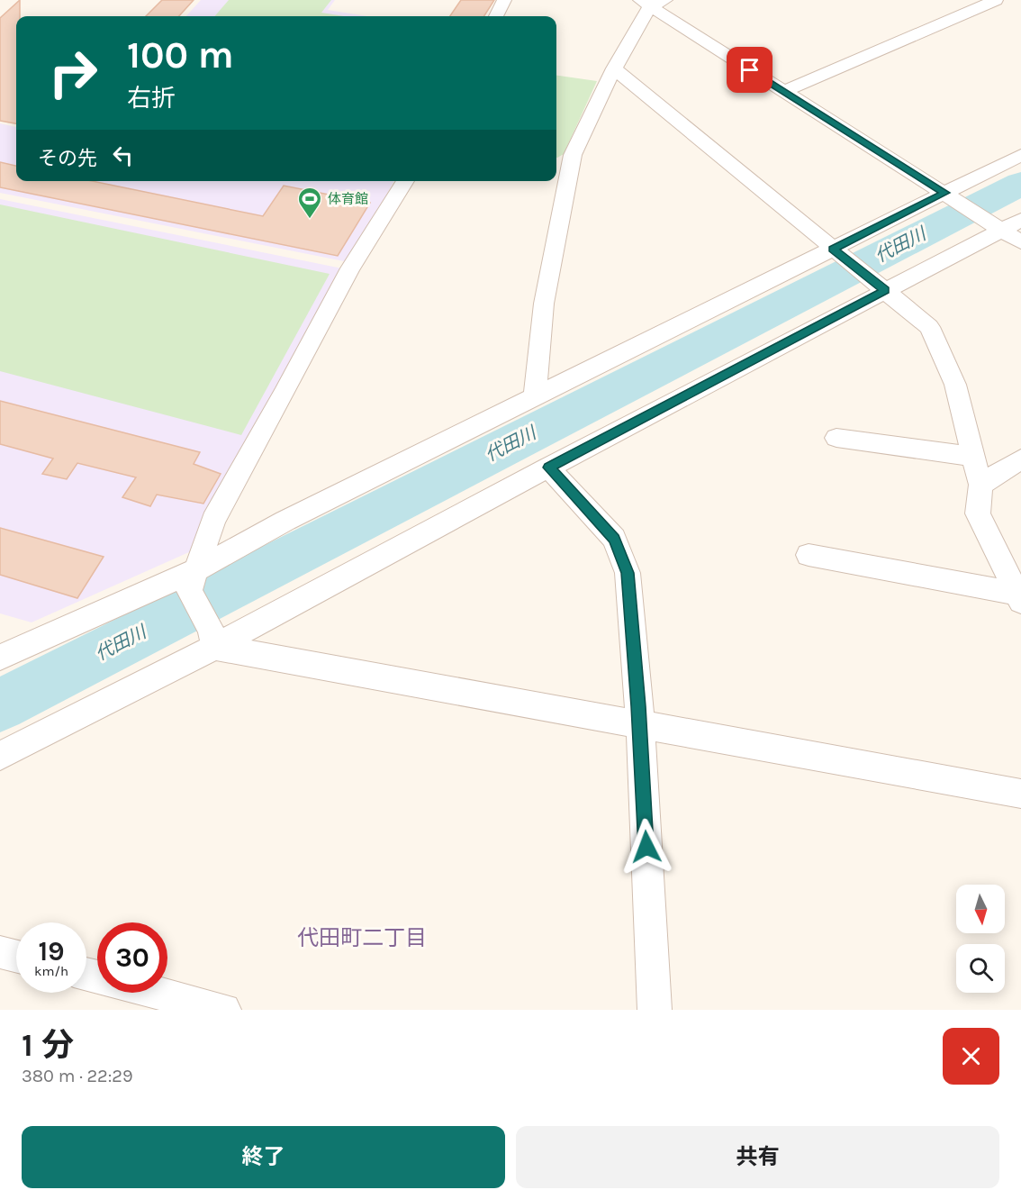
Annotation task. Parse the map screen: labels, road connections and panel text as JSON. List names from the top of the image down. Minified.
{"districts":["代田町二丁目"],"water":["代田川"],"places":{"sports":["体育館"]},"north":"bottom","page":{"turn":["100 m","右折"],"then":"その先","speed":"19 km/h","limit":"30","heading":["1 分","380 m · 22:29"],"buttons":["終了","共有"]}}
